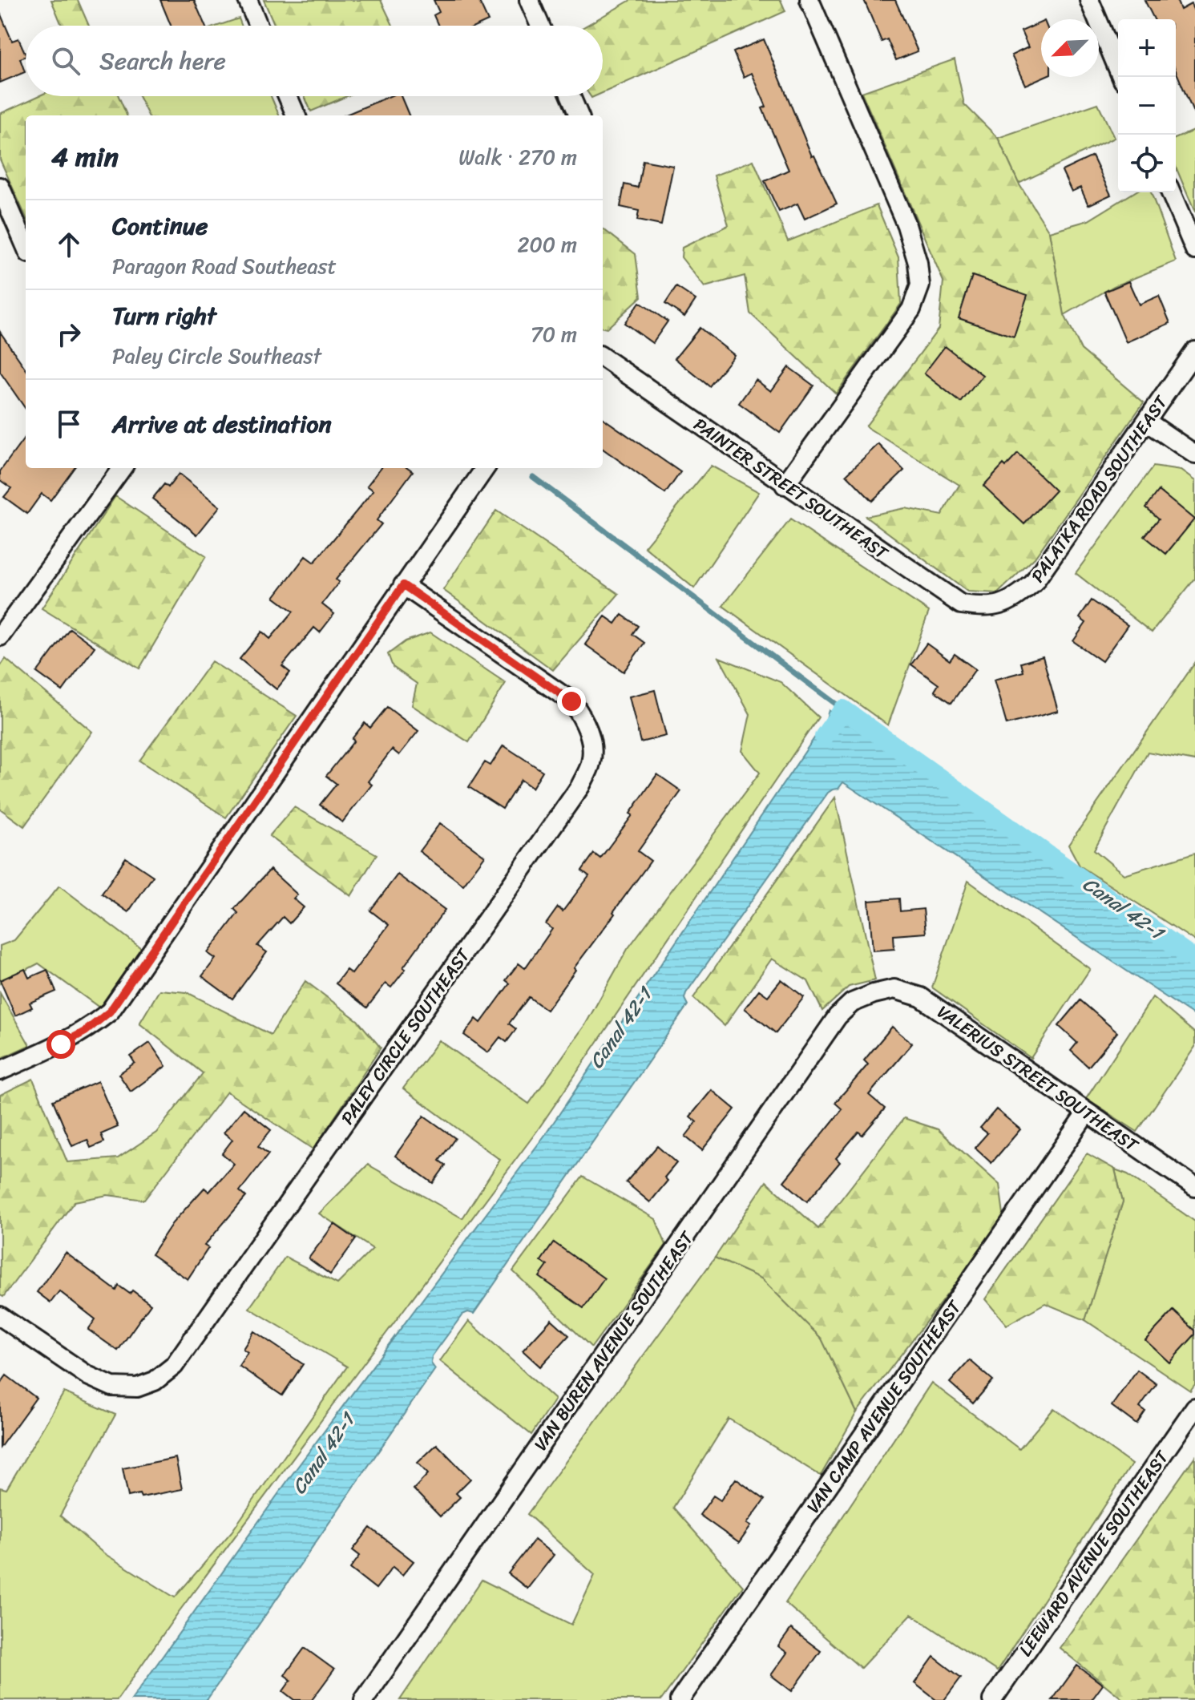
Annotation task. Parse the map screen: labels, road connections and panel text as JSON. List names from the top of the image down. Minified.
{"streets":{"street":["PAINTER STREET SOUTHEAST","PALATKA ROAD SOUTHEAST","PALEY CIRCLE SOUTHEAST","VALERIUS STREET SOUTHEAST","VAN BUREN AVENUE SOUTHEAST","VAN CAMP AVENUE SOUTHEAST","LEEWARD AVENUE SOUTHEAST"]},"crossings":[["PAINTER STREET SOUTHEAST","PALATKA ROAD SOUTHEAST"],["VALERIUS STREET SOUTHEAST","VAN BUREN AVENUE SOUTHEAST"],["VALERIUS STREET SOUTHEAST","VAN CAMP AVENUE SOUTHEAST"]],"water":["Canal 42-1"],"north":"bottom left","page":{"map_buttons":["+","−"],"search":"Search here","heading":["4 min","Walk · 270 m"],"list":[["Continue","Paragon Road Southeast","200 m"],["Turn right","Paley Circle Southeast","70 m"],"Arrive at destination"]}}
